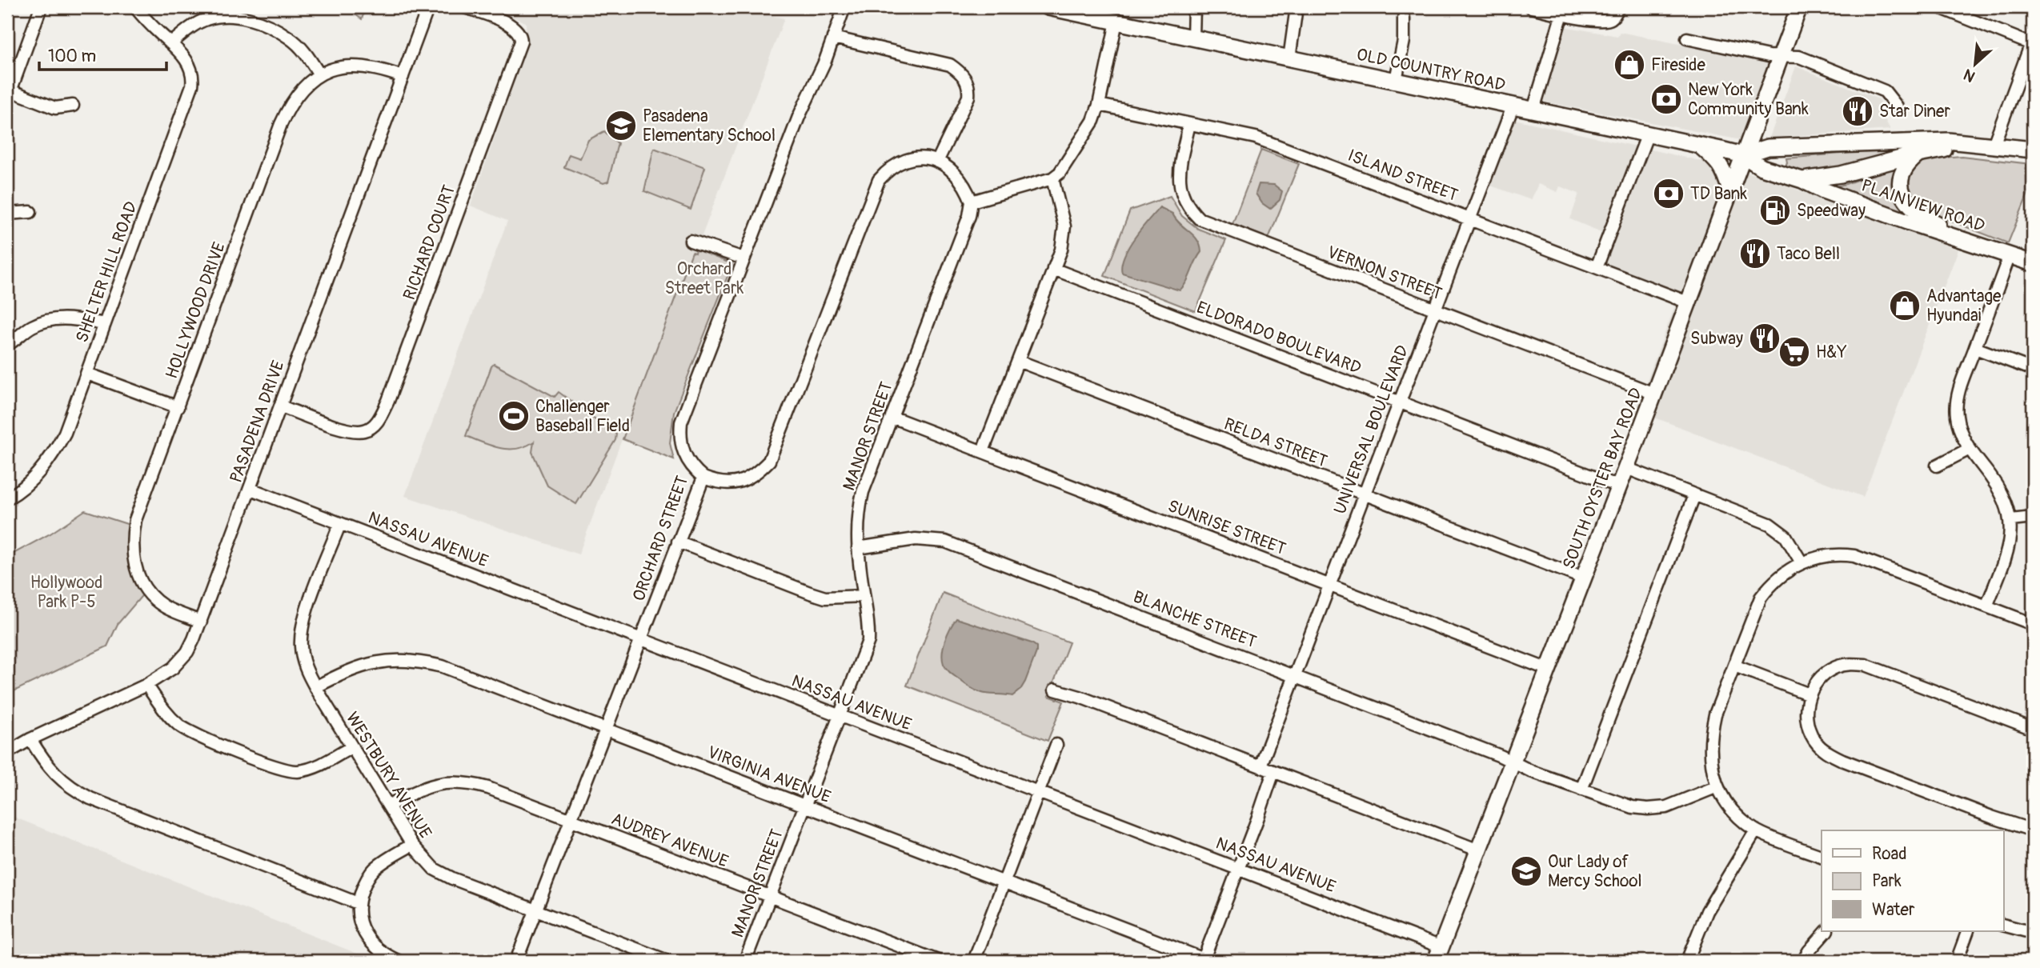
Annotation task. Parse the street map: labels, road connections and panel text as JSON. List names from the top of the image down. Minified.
{"streets":{"main road":["OLD COUNTRY ROAD","PLAINVIEW ROAD","SOUTH OYSTER BAY ROAD"],"street":["ISLAND STREET","RICHARD COURT","SHELTER HILL ROAD","VERNON STREET","HOLLYWOOD DRIVE","ELDORADO BOULEVARD","PASADENA DRIVE","UNIVERSAL BOULEVARD","MANOR STREET","RELDA STREET","SUNRISE STREET","ORCHARD STREET","NASSAU AVENUE","BLANCHE STREET","VIRGINIA AVENUE","WESTBURY AVENUE","AUDREY AVENUE"]},"crossings":[["OLD COUNTRY ROAD","PLAINVIEW ROAD"],["OLD COUNTRY ROAD","UNIVERSAL BOULEVARD"],["OLD COUNTRY ROAD","SOUTH OYSTER BAY ROAD"],["ISLAND STREET","VERNON STREET"],["ISLAND STREET","UNIVERSAL BOULEVARD"],["ISLAND STREET","SOUTH OYSTER BAY ROAD"],["RICHARD COURT","PASADENA DRIVE"],["VERNON STREET","UNIVERSAL BOULEVARD"],["VERNON STREET","SOUTH OYSTER BAY ROAD"],["HOLLYWOOD DRIVE","PASADENA DRIVE"],["ELDORADO BOULEVARD","UNIVERSAL BOULEVARD"],["ELDORADO BOULEVARD","SOUTH OYSTER BAY ROAD"],["PASADENA DRIVE","NASSAU AVENUE"],["UNIVERSAL BOULEVARD","RELDA STREET"],["UNIVERSAL BOULEVARD","SUNRISE STREET"],["UNIVERSAL BOULEVARD","BLANCHE STREET"],["MANOR STREET","SUNRISE STREET"],["MANOR STREET","NASSAU AVENUE"],["MANOR STREET","BLANCHE STREET"],["MANOR STREET","VIRGINIA AVENUE"],["MANOR STREET","AUDREY AVENUE"],["RELDA STREET","SOUTH OYSTER BAY ROAD"],["SOUTH OYSTER BAY ROAD","SUNRISE STREET"],["SOUTH OYSTER BAY ROAD","NASSAU AVENUE"],["SOUTH OYSTER BAY ROAD","BLANCHE STREET"],["ORCHARD STREET","NASSAU AVENUE"],["ORCHARD STREET","VIRGINIA AVENUE"],["ORCHARD STREET","WESTBURY AVENUE"],["ORCHARD STREET","AUDREY AVENUE"],["NASSAU AVENUE","WESTBURY AVENUE"],["VIRGINIA AVENUE","WESTBURY AVENUE"],["WESTBURY AVENUE","AUDREY AVENUE"]],"parks":["Orchard Street Park","Hollywood Park P-5"],"places":{"shop":["Fireside","Advantage Hyundai"],"bank":["New York Community Bank","TD Bank"],"restaurant":["Star Diner","Taco Bell","Subway"],"school or university":["Pasadena Elementary School","Our Lady of Mercy School"],"fuel station":["Speedway"],"supermarket":["H&Y"],"sports":["Challenger Baseball Field"]},"legend":["Road","Park","Water"],"scale_bar":"100 m","north":"bottom left"}
